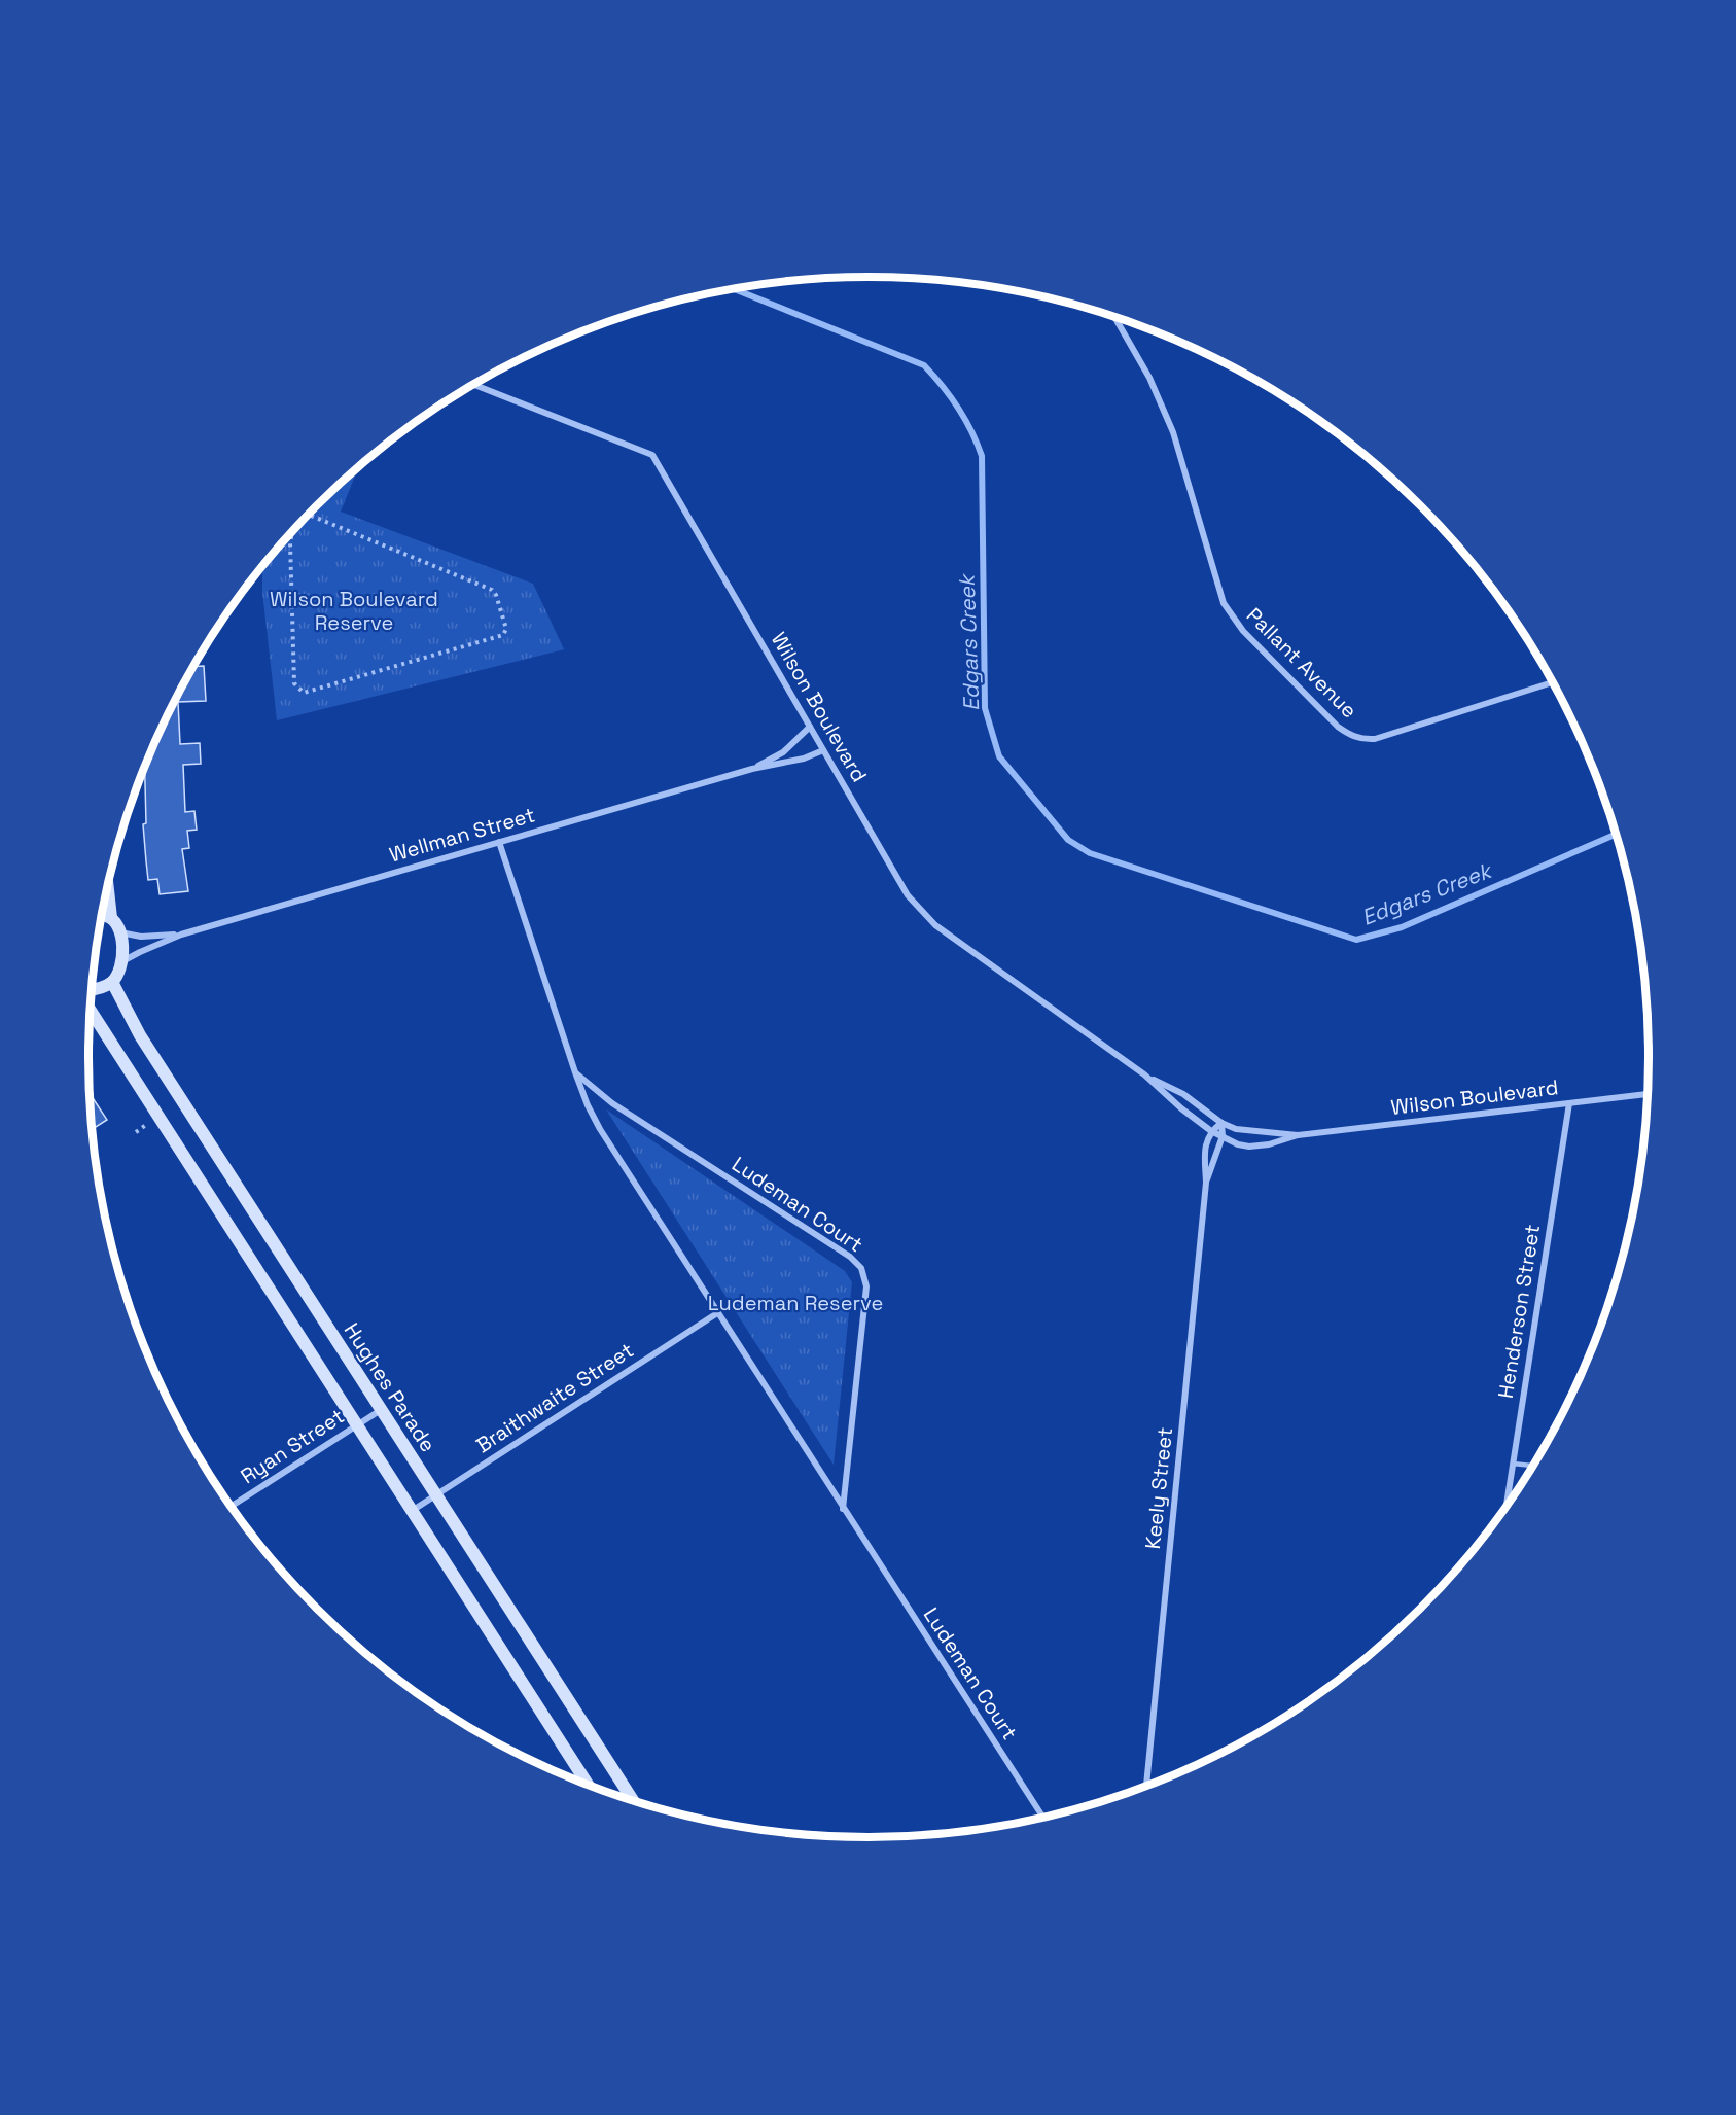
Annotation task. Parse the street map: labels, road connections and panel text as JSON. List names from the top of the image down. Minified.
{"streets":{"street":["Pallant Avenue","Wilson Boulevard","Wellman Street","Ludeman Court","Henderson Street","Hughes Parade","Braithwaite Street","Ryan Street","Keely Street"]},"crossings":[["Wilson Boulevard","Wellman Street"],["Wilson Boulevard","Henderson Street"],["Wilson Boulevard","Keely Street"],["Wellman Street","Ludeman Court"],["Ludeman Court","Braithwaite Street"],["Hughes Parade","Braithwaite Street"],["Hughes Parade","Ryan Street"]],"water":["Edgars Creek"],"parks":["Wilson Boulevard Reserve","Ludeman Reserve"]}
